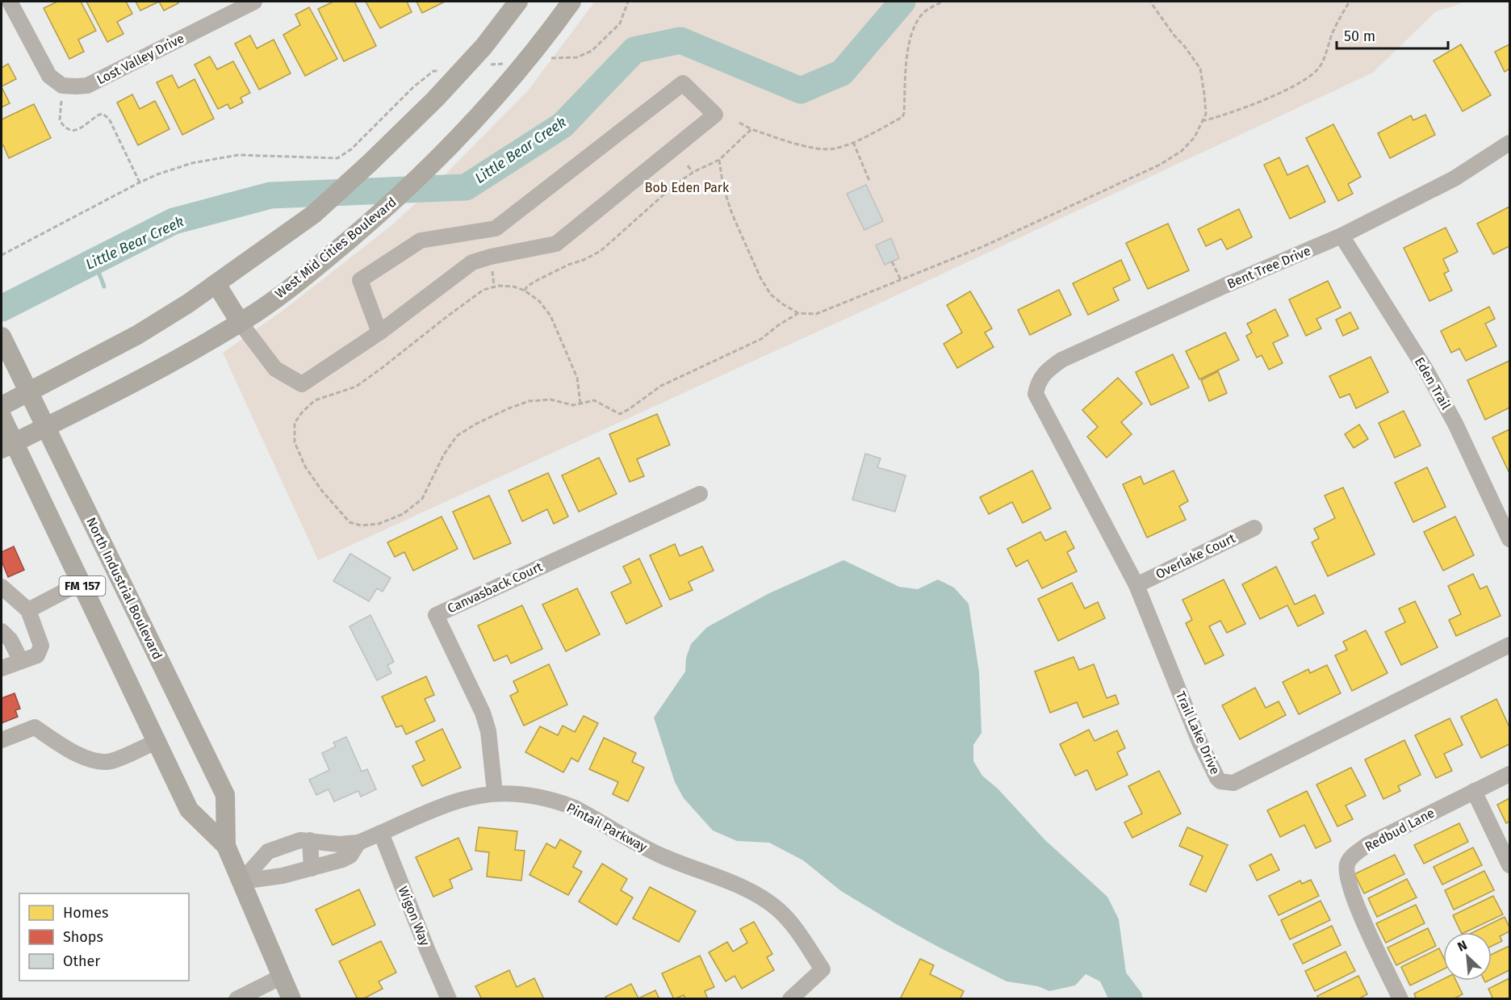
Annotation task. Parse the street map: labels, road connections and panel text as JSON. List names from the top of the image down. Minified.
{"streets":{"main road":["West Mid Cities Boulevard","FM 157","North Industrial Boulevard"],"street":["Lost Valley Drive","Bent Tree Drive","Eden Trail","Overlake Court","Canvasback Court","Trail Lake Drive","Pintail Parkway","Redbud Lane","Wigon Way"]},"crossings":[["West Mid Cities Boulevard","North Industrial Boulevard"],["Bent Tree Drive","Eden Trail"],["Bent Tree Drive","Trail Lake Drive"],["Overlake Court","Trail Lake Drive"],["Canvasback Court","Pintail Parkway"],["North Industrial Boulevard","Pintail Parkway"],["Pintail Parkway","Wigon Way"]],"water":["Little Bear Creek"],"parks":["Bob Eden Park"],"legend":["Homes","Shops","Other"],"scale_bar":"50 m","north":"top left"}
